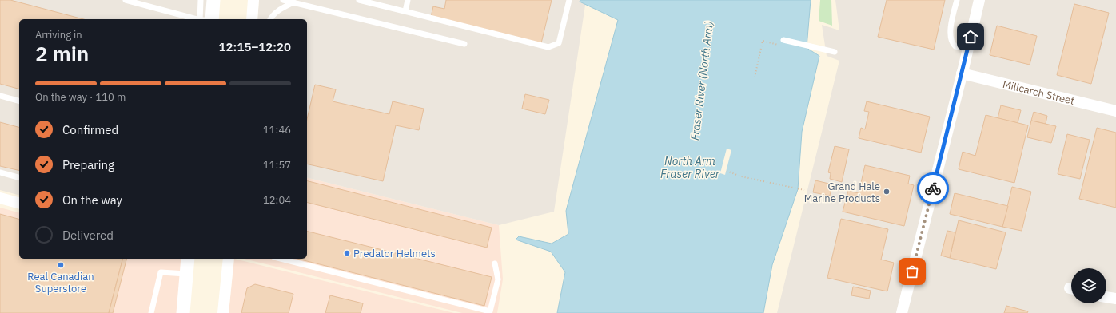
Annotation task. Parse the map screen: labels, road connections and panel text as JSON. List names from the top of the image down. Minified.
{"streets":{"street":["Millcarch Street"]},"water":["Fraser River (North Arm)","North Arm Fraser River"],"places":["Grand Hale Marine Products","Predator Helmets","Real Canadian Superstore"],"page":{"heading":["2 min","Arriving in","12:15–12:20"],"bar":"On the way · 110 m","list":[["Confirmed","11:46"],["Preparing","11:57"],["On the way","12:04"],"Delivered"]}}
